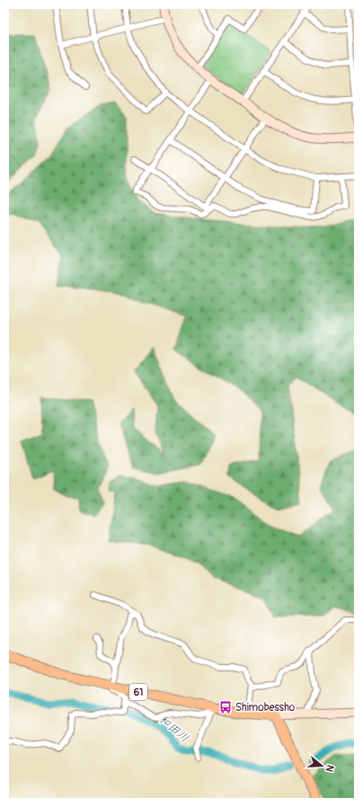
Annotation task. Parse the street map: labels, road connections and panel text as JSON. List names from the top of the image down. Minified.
{"streets":{"main road":["61"]},"water":["和田川"],"places":{"bus stop":["Shimobessho"]},"north":"right"}
